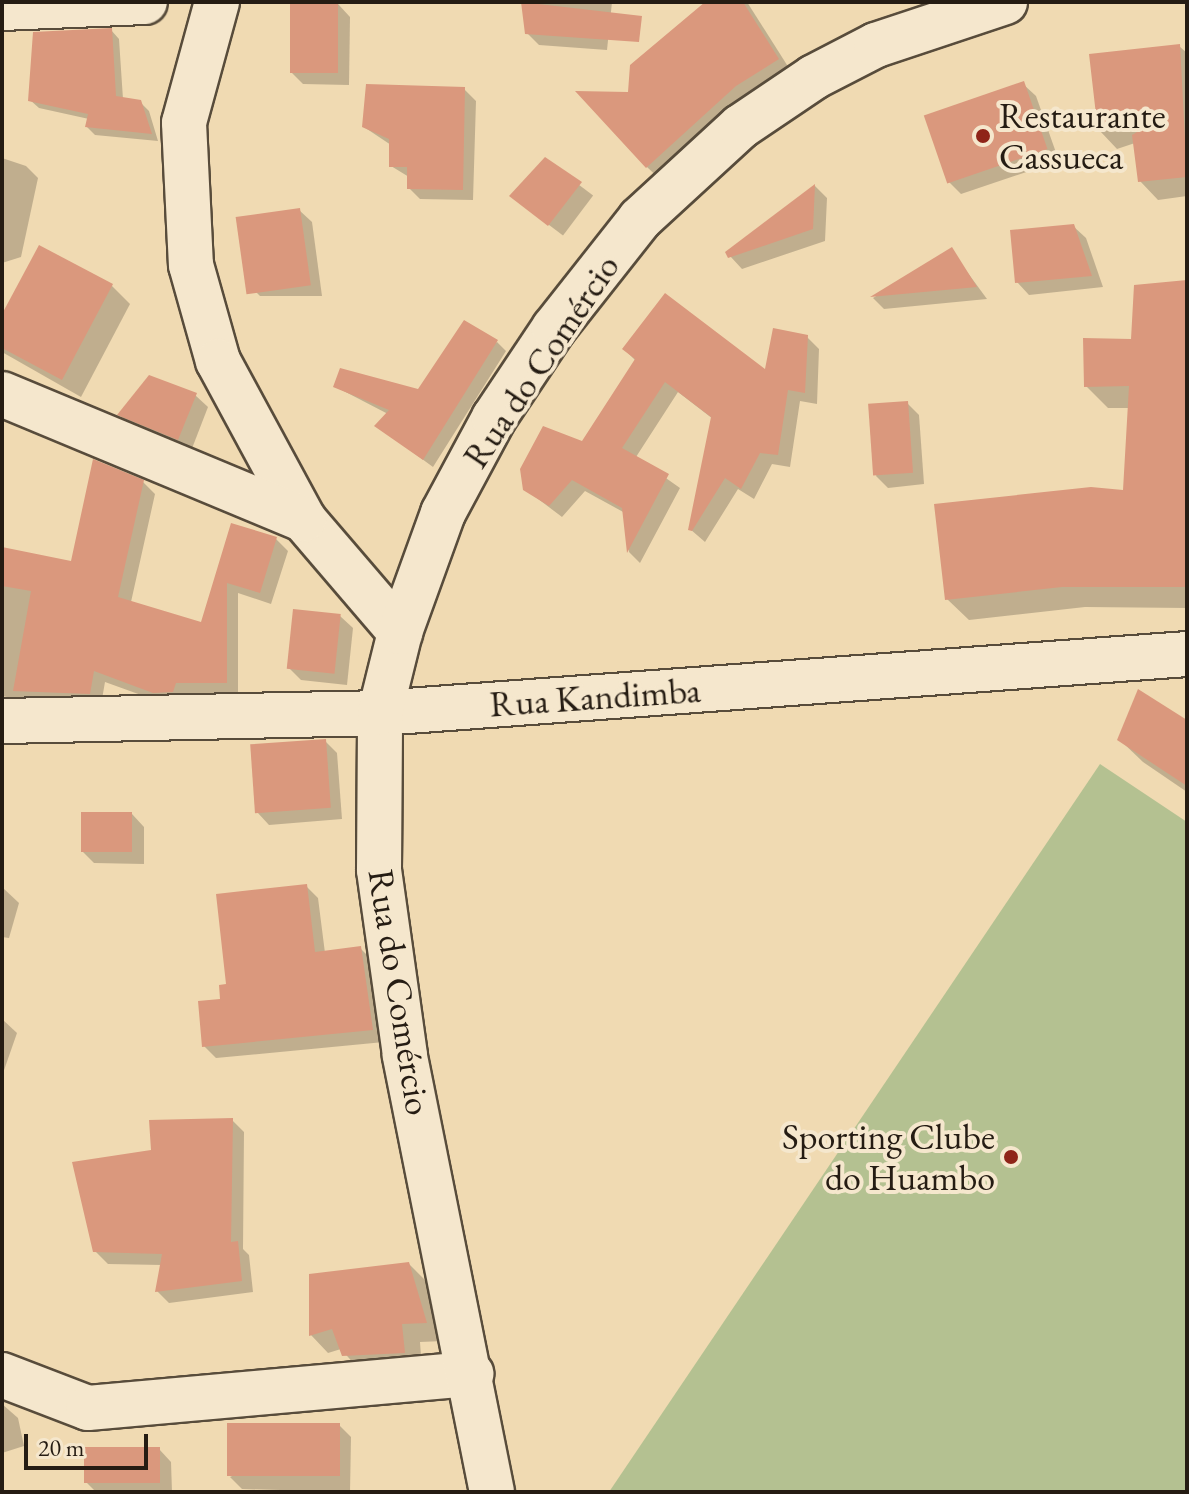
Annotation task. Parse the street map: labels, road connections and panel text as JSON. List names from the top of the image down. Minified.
{"streets":{"street":["Rua do Comércio","Rua Kandimba"]},"crossings":[["Rua do Comércio","Rua Kandimba"]],"places":["Restaurante Cassueca","Sporting Clube do Huambo"],"scale_bar":"20 m"}
